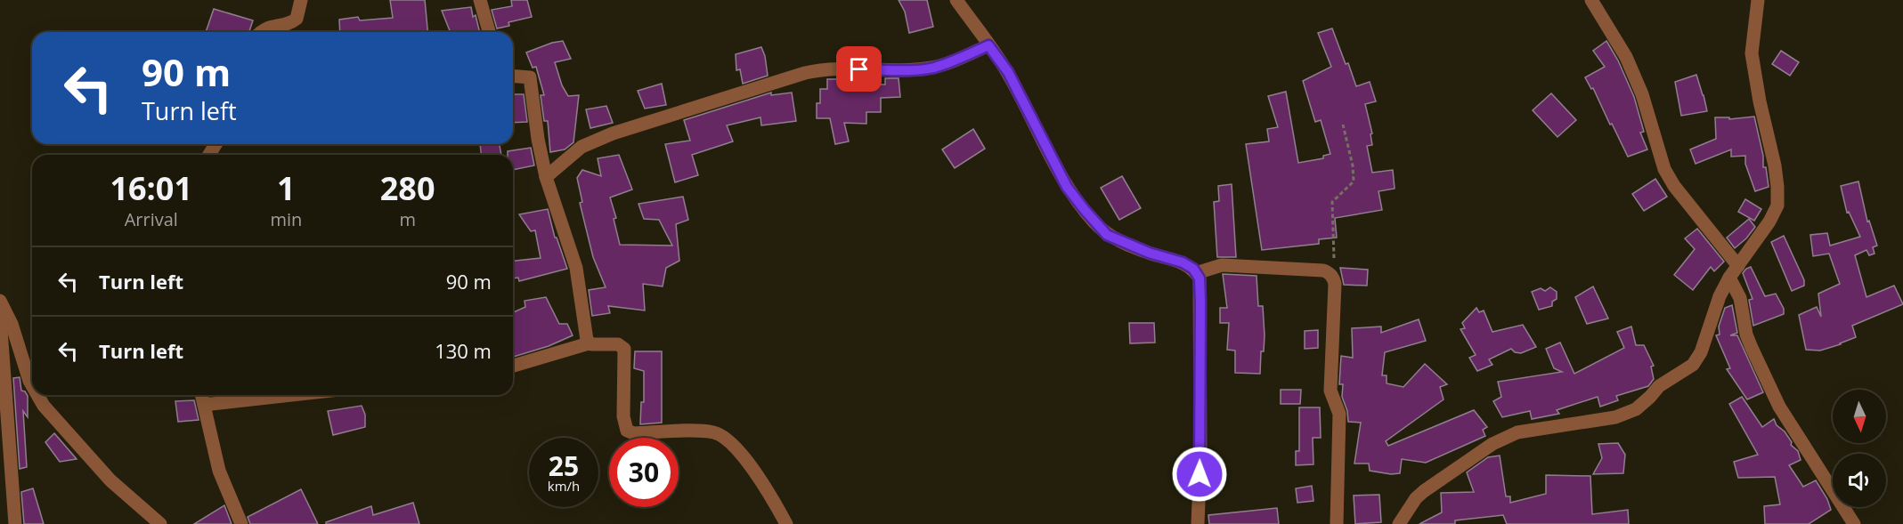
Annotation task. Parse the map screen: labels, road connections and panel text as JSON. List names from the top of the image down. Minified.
{"north":"bottom","page":{"turn":["90 m","Turn left"],"eta":["16:01","Arrival","1","min","280","m"],"list":[{"name":"Turn left","value":"90 m"},{"name":"Turn left","value":"130 m"}],"speed":"25 km/h","limit":"30"}}
